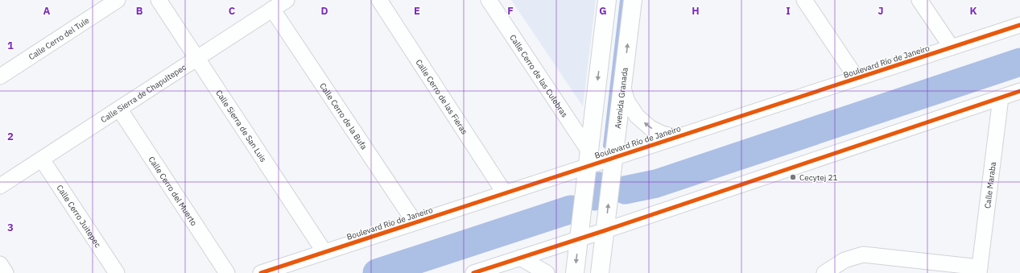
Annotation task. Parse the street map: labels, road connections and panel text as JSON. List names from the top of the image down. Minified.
{"streets":{"main road":["Avenida Granada"],"street":["Calle Cerro del Tule","Boulevard Río de Janeiro","Calle Cerro de las Culebras","Calle Sierra de Chapultepec","Calle Cerro de las Fieras","Calle Cerro de la Bufa","Calle Sierra de San Luis","Calle Maraba","Calle Cerro del Muerto","Calle Cerro Juitepec"]},"crossings":[["Boulevard Río de Janeiro","Calle Cerro de las Culebras"],["Boulevard Río de Janeiro","Calle Cerro de las Fieras"],["Boulevard Río de Janeiro","Avenida Granada"],["Boulevard Río de Janeiro","Calle Cerro de la Bufa"],["Boulevard Río de Janeiro","Calle Sierra de San Luis"],["Calle Sierra de Chapultepec","Calle Cerro de la Bufa"],["Calle Sierra de Chapultepec","Calle Sierra de San Luis"],["Calle Sierra de Chapultepec","Calle Cerro del Muerto"],["Calle Sierra de Chapultepec","Calle Cerro Juitepec"]],"places":["Cecytej 21"],"grid":{"columns":["A","B","C","D","E","F","G","H","I","J","K"],"rows":["1","2","3"]}}
